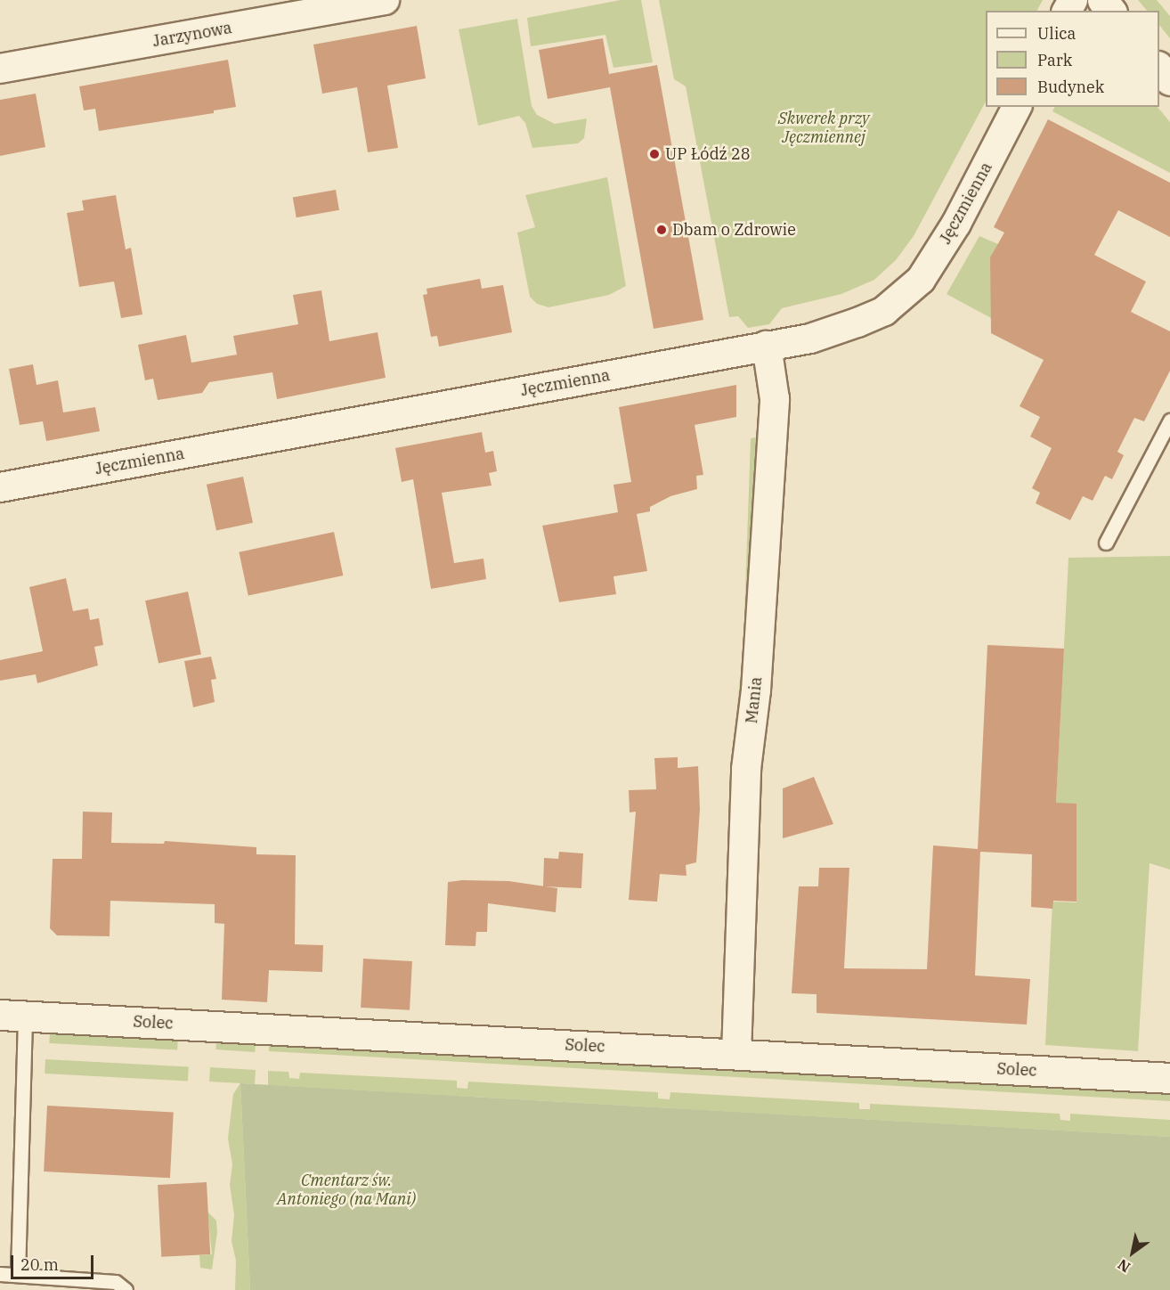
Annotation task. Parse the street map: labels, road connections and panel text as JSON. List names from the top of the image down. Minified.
{"streets":{"main road":["Solec"],"street":["Jarzynowa","Jęczmienna","Mania"]},"crossings":[["Jęczmienna","Mania"],["Mania","Solec"]],"parks":["Skwerek przy Jęczmiennej","Cmentarz św. Antoniego (na Mani)"],"places":["UP Łódź 28","Dbam o Zdrowie"],"legend":["Ulica","Park","Budynek"],"scale_bar":"20 m","north":"bottom left"}
